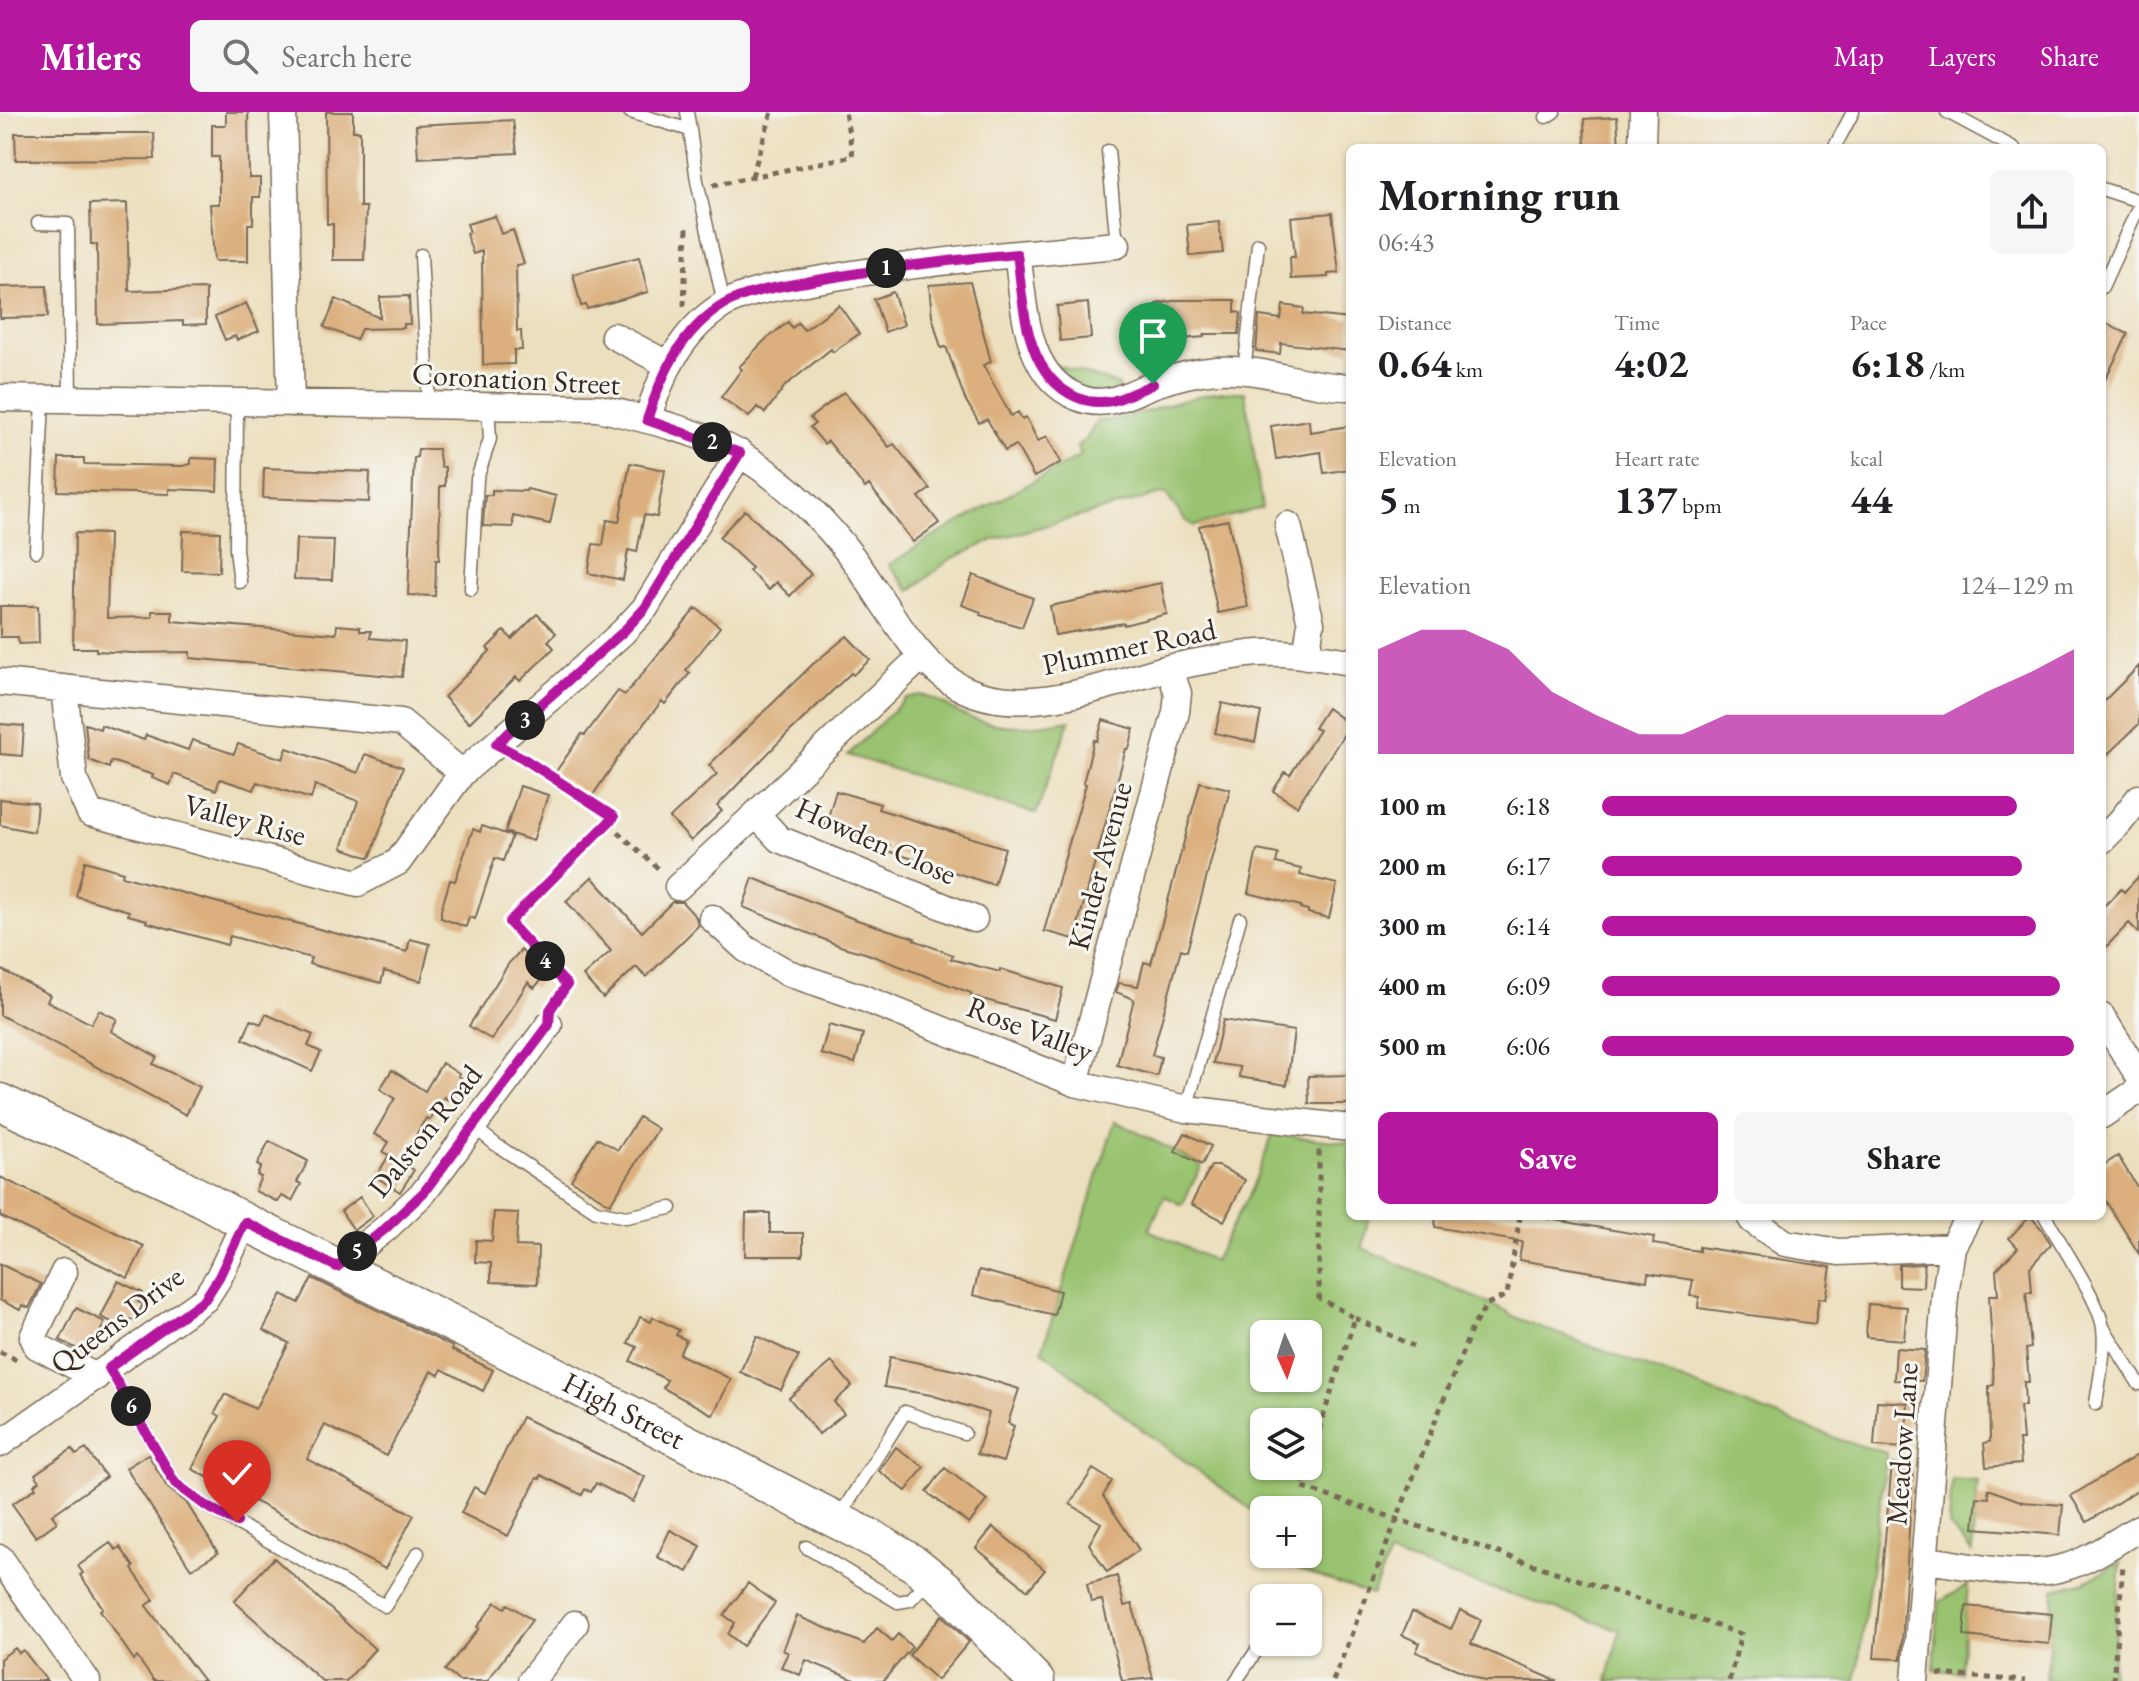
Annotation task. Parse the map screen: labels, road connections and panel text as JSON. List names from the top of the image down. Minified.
{"streets":{"main road":["High Street"],"street":["Coronation Street","Plummer Road","Valley Rise","Howden Close","Kinder Avenue","Rose Valley","Dalston Road","Queens Drive","Meadow Lane"]},"crossings":[["Coronation Street","Plummer Road"],["Coronation Street","Valley Rise"],["Coronation Street","Howden Close"],["Plummer Road","Kinder Avenue"],["Kinder Avenue","Rose Valley"],["Dalston Road","High Street"],["Queens Drive","High Street"]],"north":"bottom","page":{"header":"Milers","search":"Search here","nav":["Map","Layers","Share"],"heading":["Morning run","06:43"],"pins":["1","2","3","4","5","6"],"stats":[["Distance","0.64 km"],["Time","4:02"],["Pace","6:18 /km"],["Elevation","5 m"],["Heart rate","137 bpm"],["kcal","44"]],"chart":["Elevation","124–129 m"],"list":[{"name":"100 m","note":"6:18"},{"name":"200 m","note":"6:17"},{"name":"300 m","note":"6:14"},{"name":"400 m","note":"6:09"},{"name":"500 m","note":"6:06"}],"buttons":["Save","Share"],"map_buttons":["+","−"]}}
